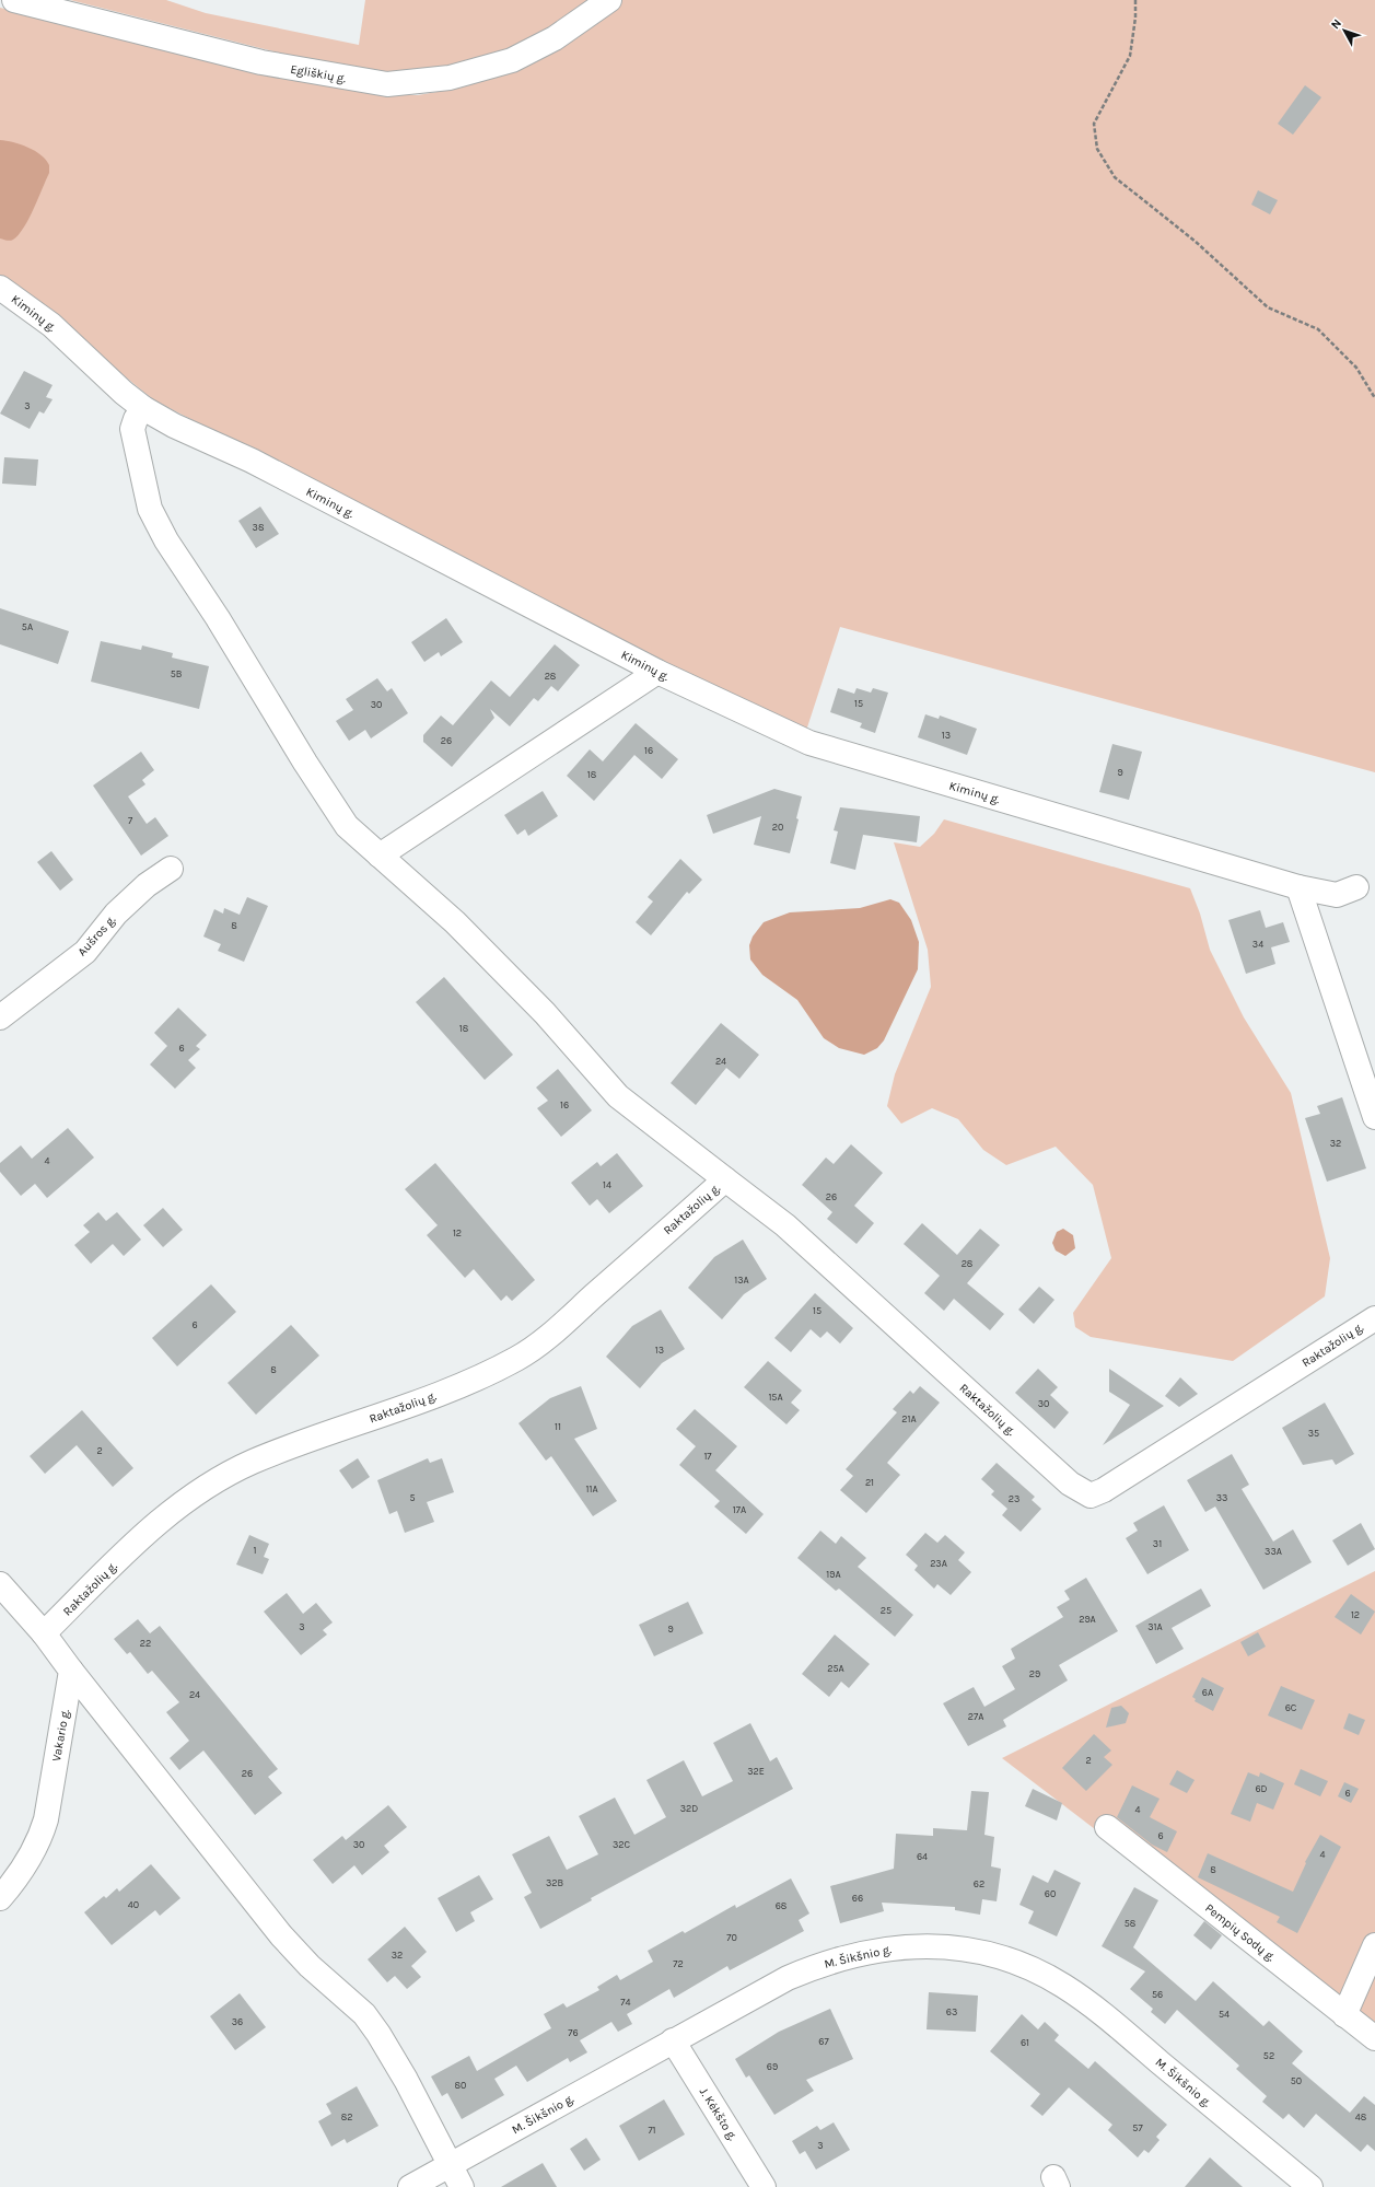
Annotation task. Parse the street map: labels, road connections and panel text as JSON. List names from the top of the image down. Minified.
{"streets":{"street":["Egliškių g.","Kiminų g.","Aušros g.","Raktažolių g.","Vakario g.","Pempių Sodų g.","M. Šikšnio g.","J. Kėkšto g."]},"crossings":[["M. Šikšnio g.","J. Kėkšto g."]],"house_numbers":["3","38","5A","5B","28","15","30","13","26","16","9","18","7","20","8","34","18","6","24","16","32","4","14","26","12","28","13A","15","6","13","8","15A","30","21A","11","35","2","17","21","11A","5","33","23","17A","31","1","33A","23A","19A","25","12","29A","3","31A","9","22","25A","29","6A","24","6C","27A","2","32E","26","6D","6","32D","4","6","30","32C","4","64","8","32B","62","60","66","40","68","58","70","32","72","56","74","63","54","36","76","67","61","52","69","50","80","82","48","57","71","3"],"north":"top left"}
